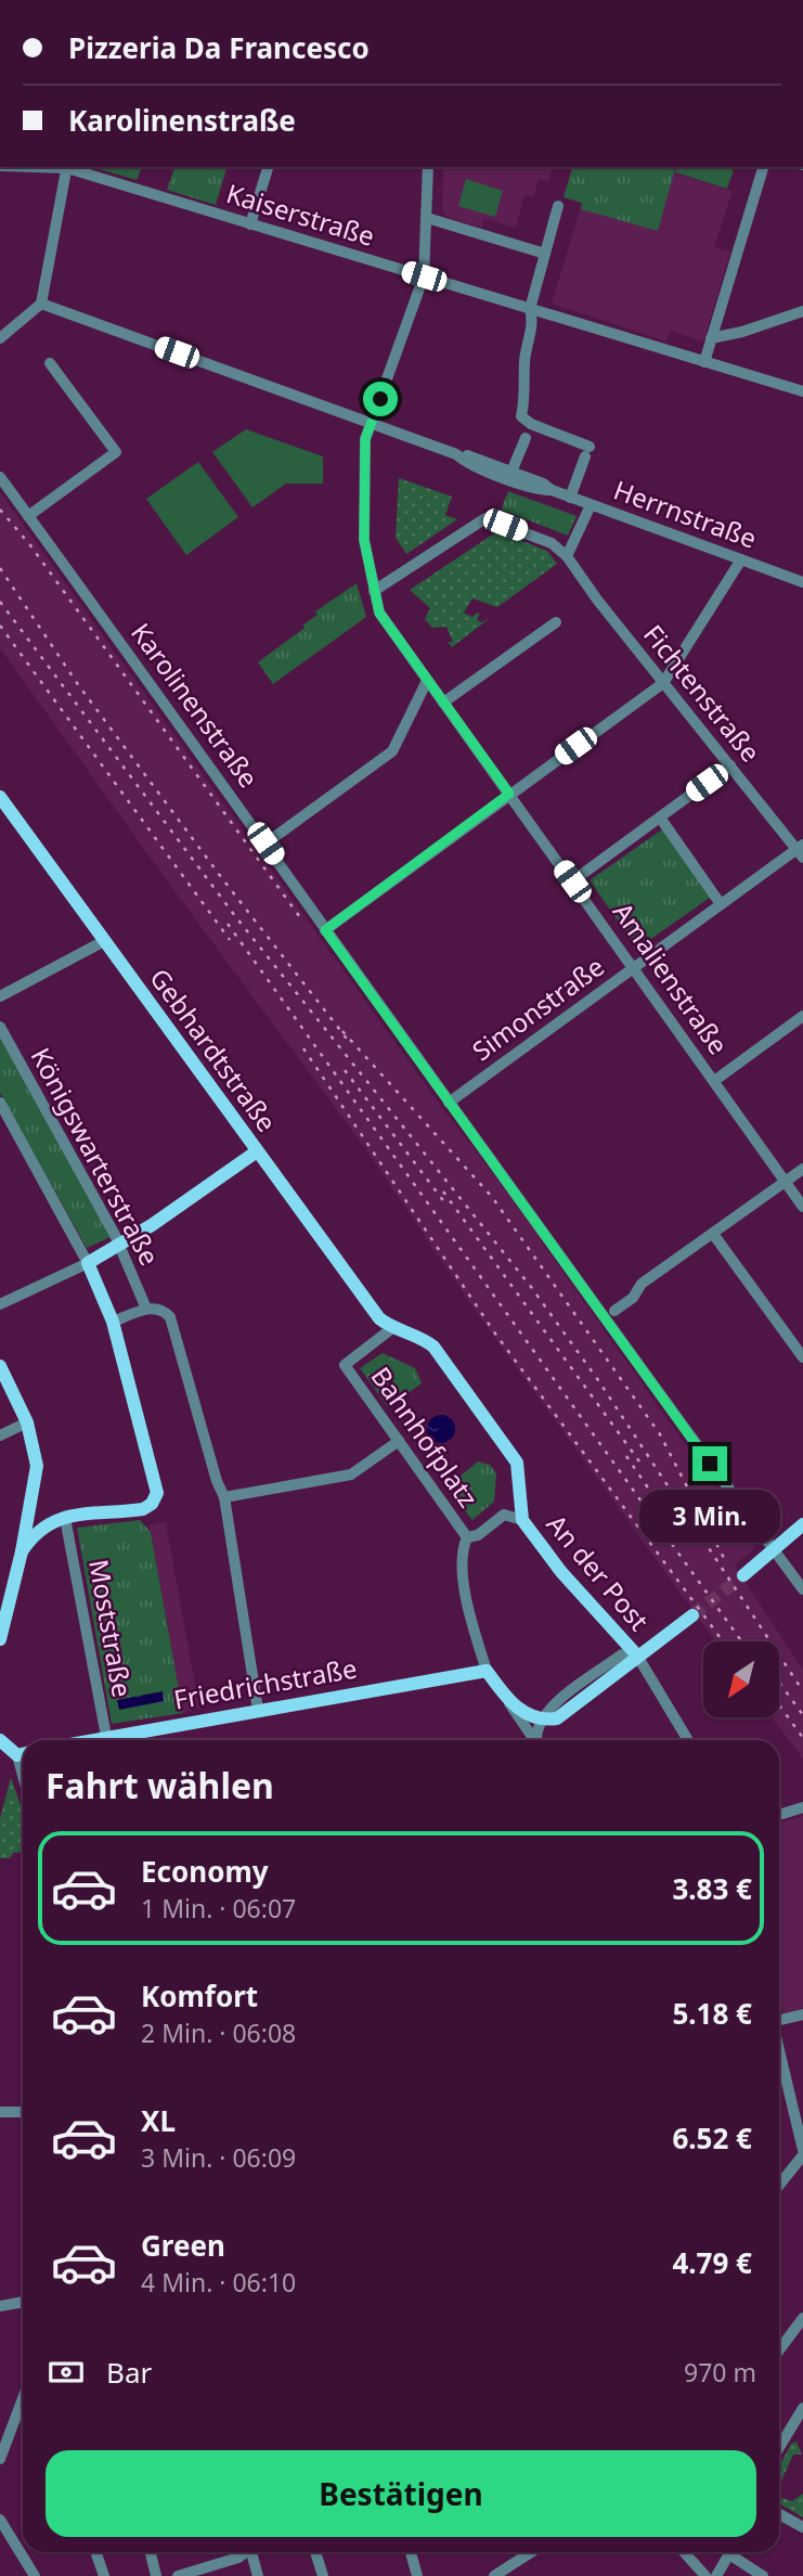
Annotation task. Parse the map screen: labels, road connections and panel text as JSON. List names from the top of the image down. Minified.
{"streets":{"main road":["Gebhardtstraße","Bahnhofplatz","An der Post","Friedrichstraße"],"street":["Kaiserstraße","Herrnstraße","Fichtenstraße","Karolinenstraße","Amalienstraße","Simonstraße","Königswarterstraße","Moststraße"]},"crossings":[["Kaiserstraße","Amalienstraße"],["Herrnstraße","Amalienstraße"],["Fichtenstraße","Simonstraße"],["Karolinenstraße","Simonstraße"],["Amalienstraße","Simonstraße"],["Gebhardtstraße","Bahnhofplatz"],["Bahnhofplatz","An der Post"]],"north":"bottom left","page":{"banner":["Pizzeria Da Francesco","Karolinenstraße"],"bubble":"3 Min.","heading":"Fahrt wählen","list":[{"name":"Economy","note":"1 Min. · 06:07","value":"3.83 €"},{"name":"Komfort","note":"2 Min. · 06:08","value":"5.18 €"},{"name":"XL","note":"3 Min. · 06:09","value":"6.52 €"},{"name":"Green","note":"4 Min. · 06:10","value":"4.79 €"}],"pay":["Bar","970 m"],"buttons":"Bestätigen"}}
